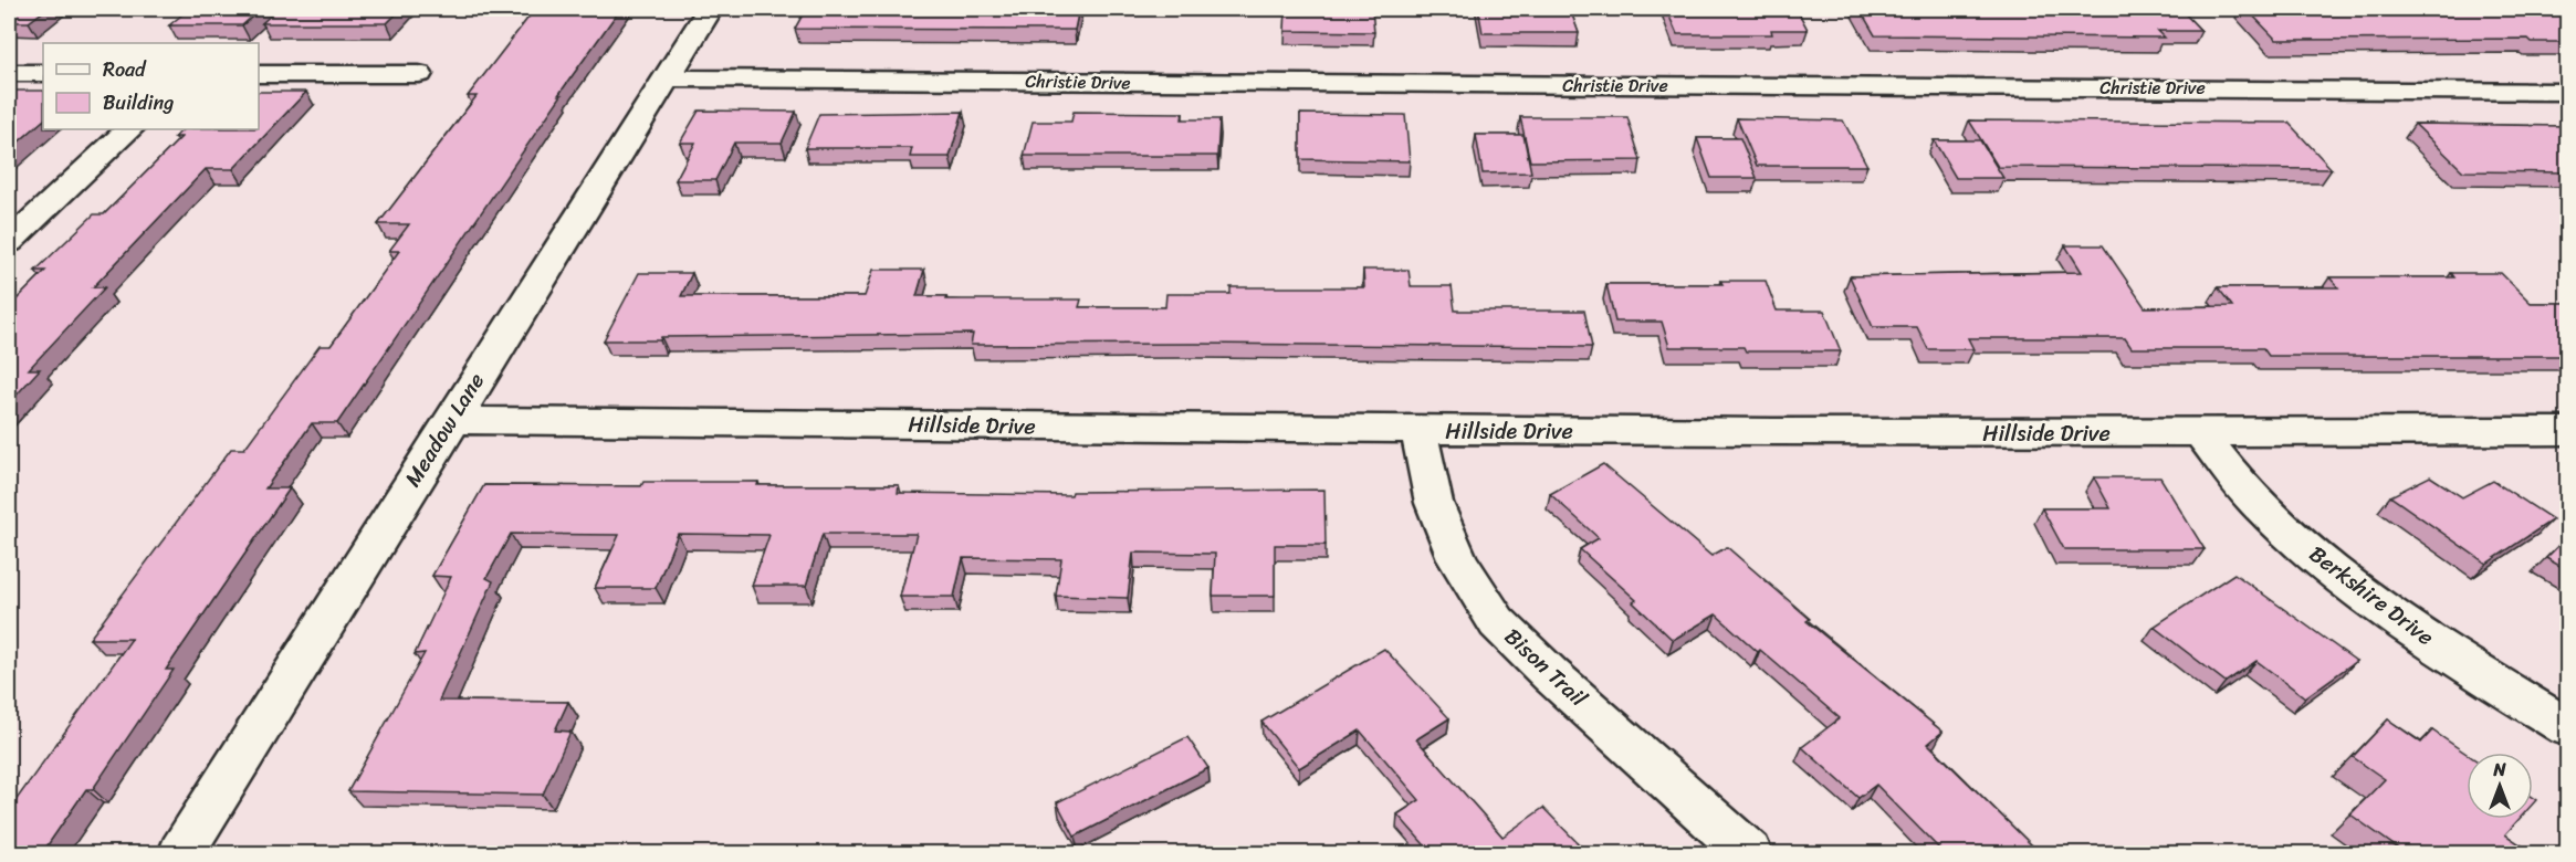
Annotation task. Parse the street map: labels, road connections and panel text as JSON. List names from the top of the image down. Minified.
{"streets":{"street":["Christie Drive","Hillside Drive","Meadow Lane","Berkshire Drive","Bison Trail"]},"crossings":[["Christie Drive","Meadow Lane"],["Hillside Drive","Meadow Lane"],["Hillside Drive","Berkshire Drive"],["Hillside Drive","Bison Trail"]],"legend":["Road","Building"],"north":"top"}
